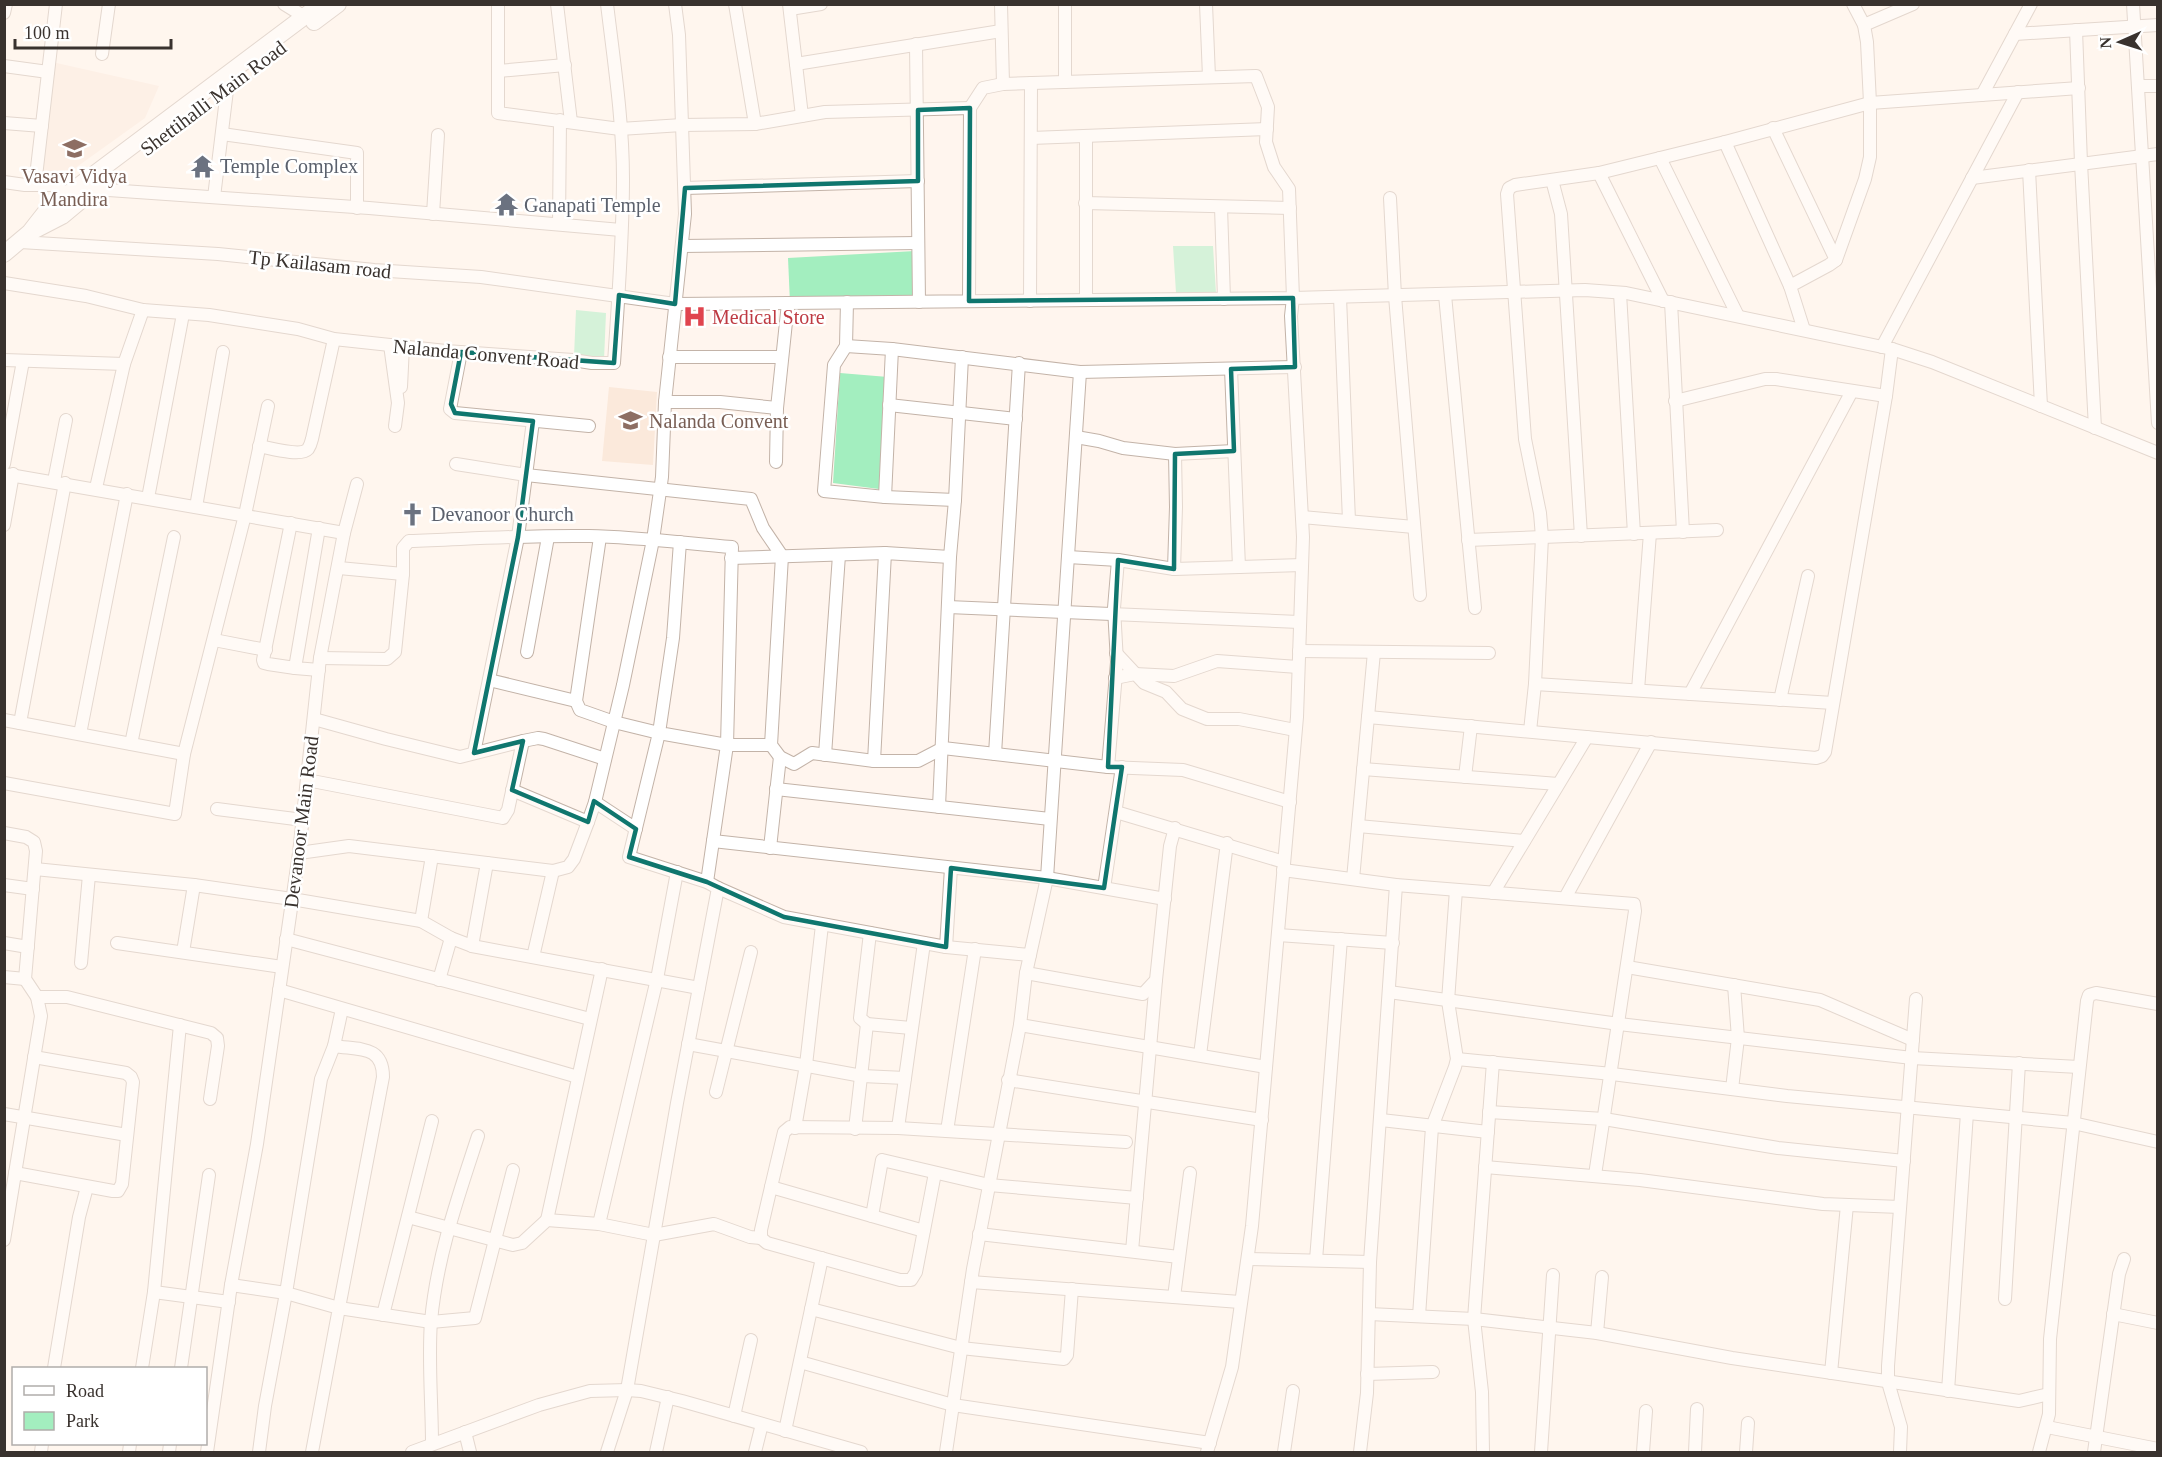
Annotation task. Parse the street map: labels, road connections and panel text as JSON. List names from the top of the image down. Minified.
{"streets":{"main road":["Shettihalli Main Road"],"street":["Tp Kailasam road","Nalanda Convent Road","Devanoor Main Road"]},"crossings":[["Shettihalli Main Road","Tp Kailasam road"],["Tp Kailasam road","Nalanda Convent Road"]],"places":{"school or university":["Vasavi Vidya Mandira","Nalanda Convent"],"temple":["Temple Complex","Ganapati Temple"],"hospital":["Medical Store"],"church":["Devanoor Church"]},"legend":["Road","Park"],"scale_bar":"100 m","north":"left"}
